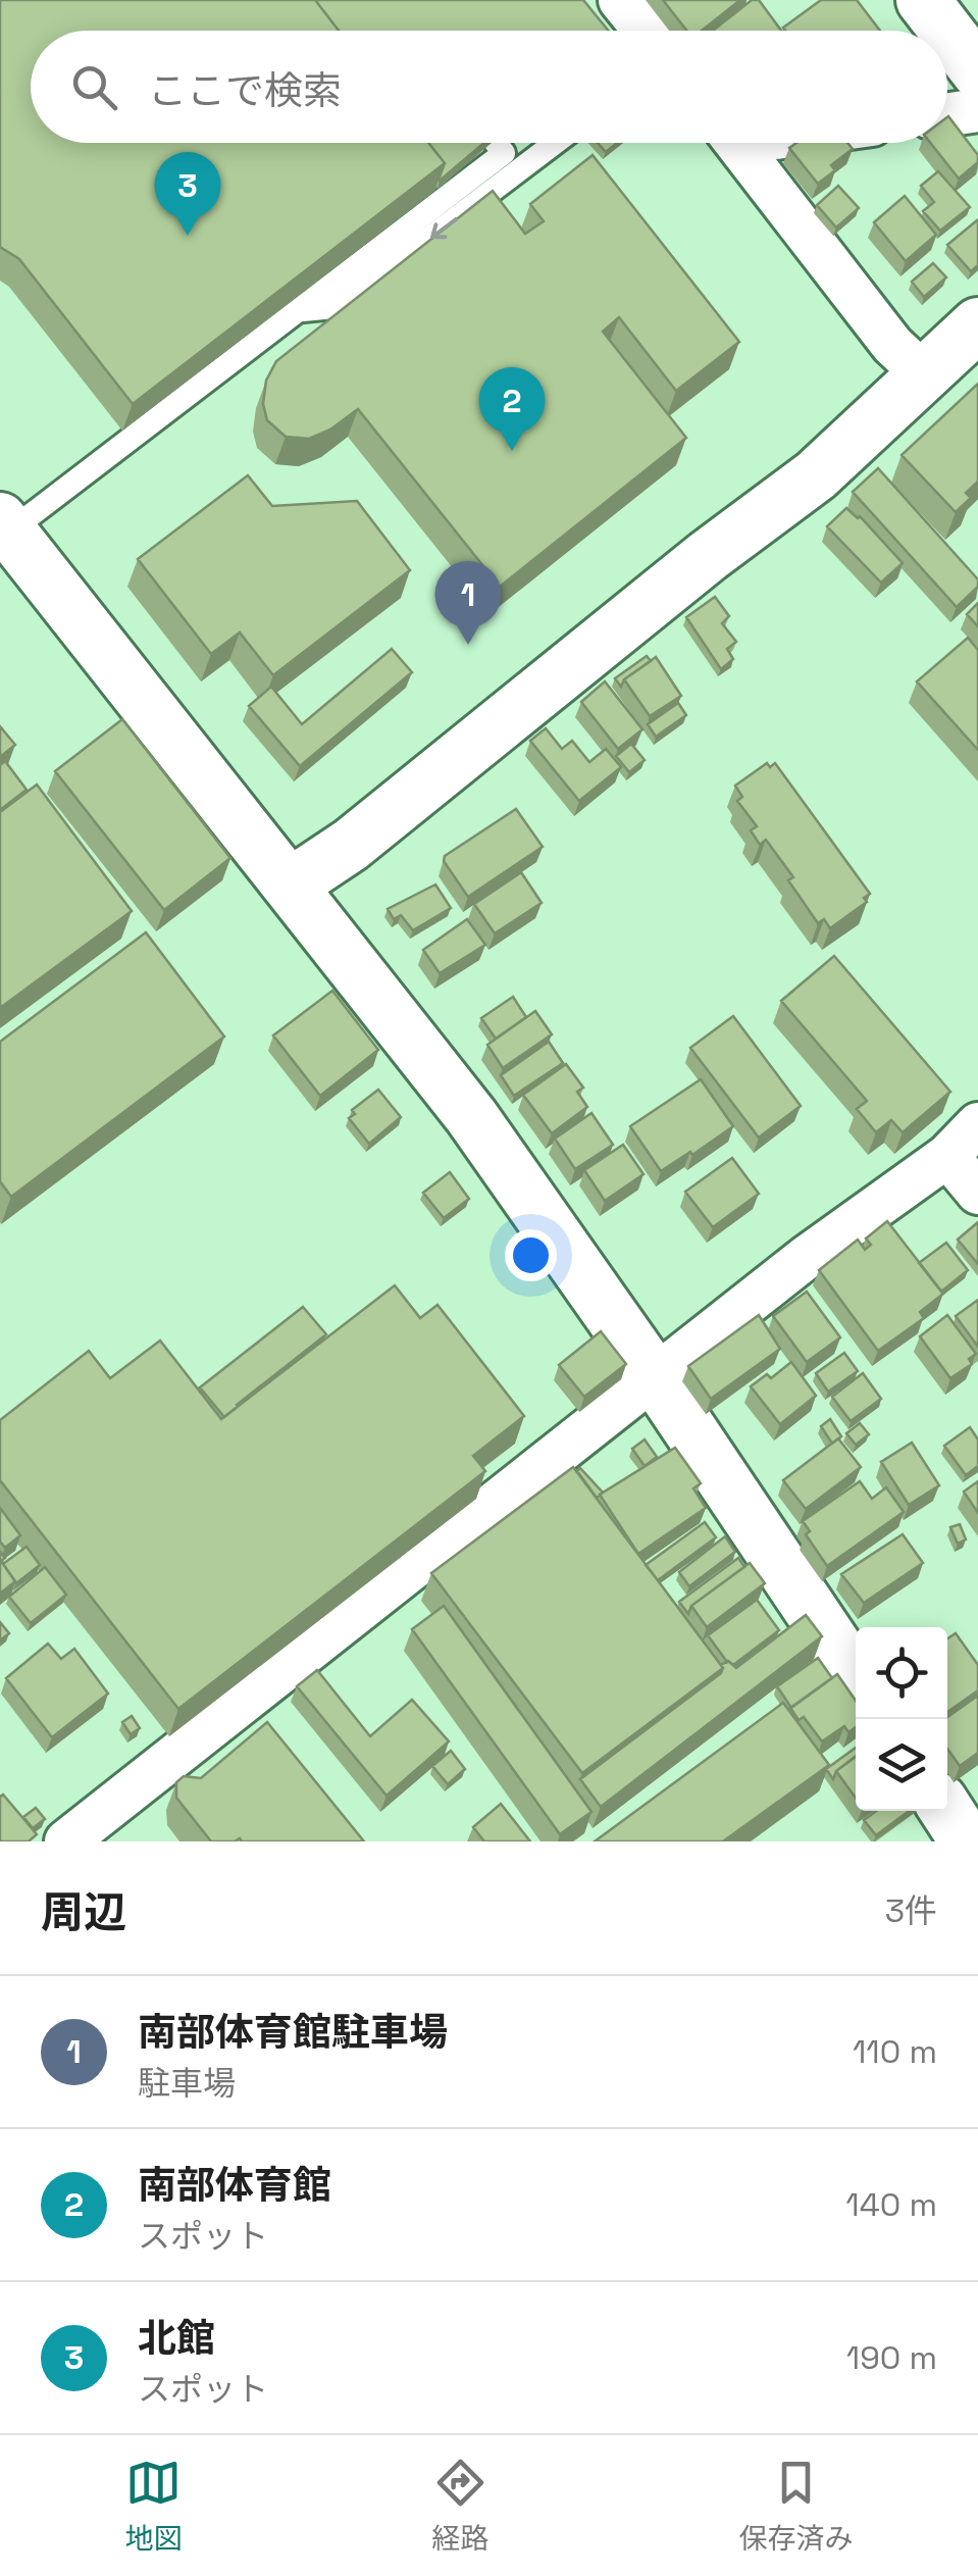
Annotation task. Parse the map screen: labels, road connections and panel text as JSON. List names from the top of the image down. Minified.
{"page":{"search":"ここで検索","pins":["3","2","1"],"heading":["周辺","3件"],"list":[{"mark":"1","name":"南部体育館駐車場","note":"駐車場","value":"110 m"},{"mark":"2","name":"南部体育館","note":"スポット","value":"140 m"},{"mark":"3","name":"北館","note":"スポット","value":"190 m"}],"nav":["地図","経路","保存済み"]}}
